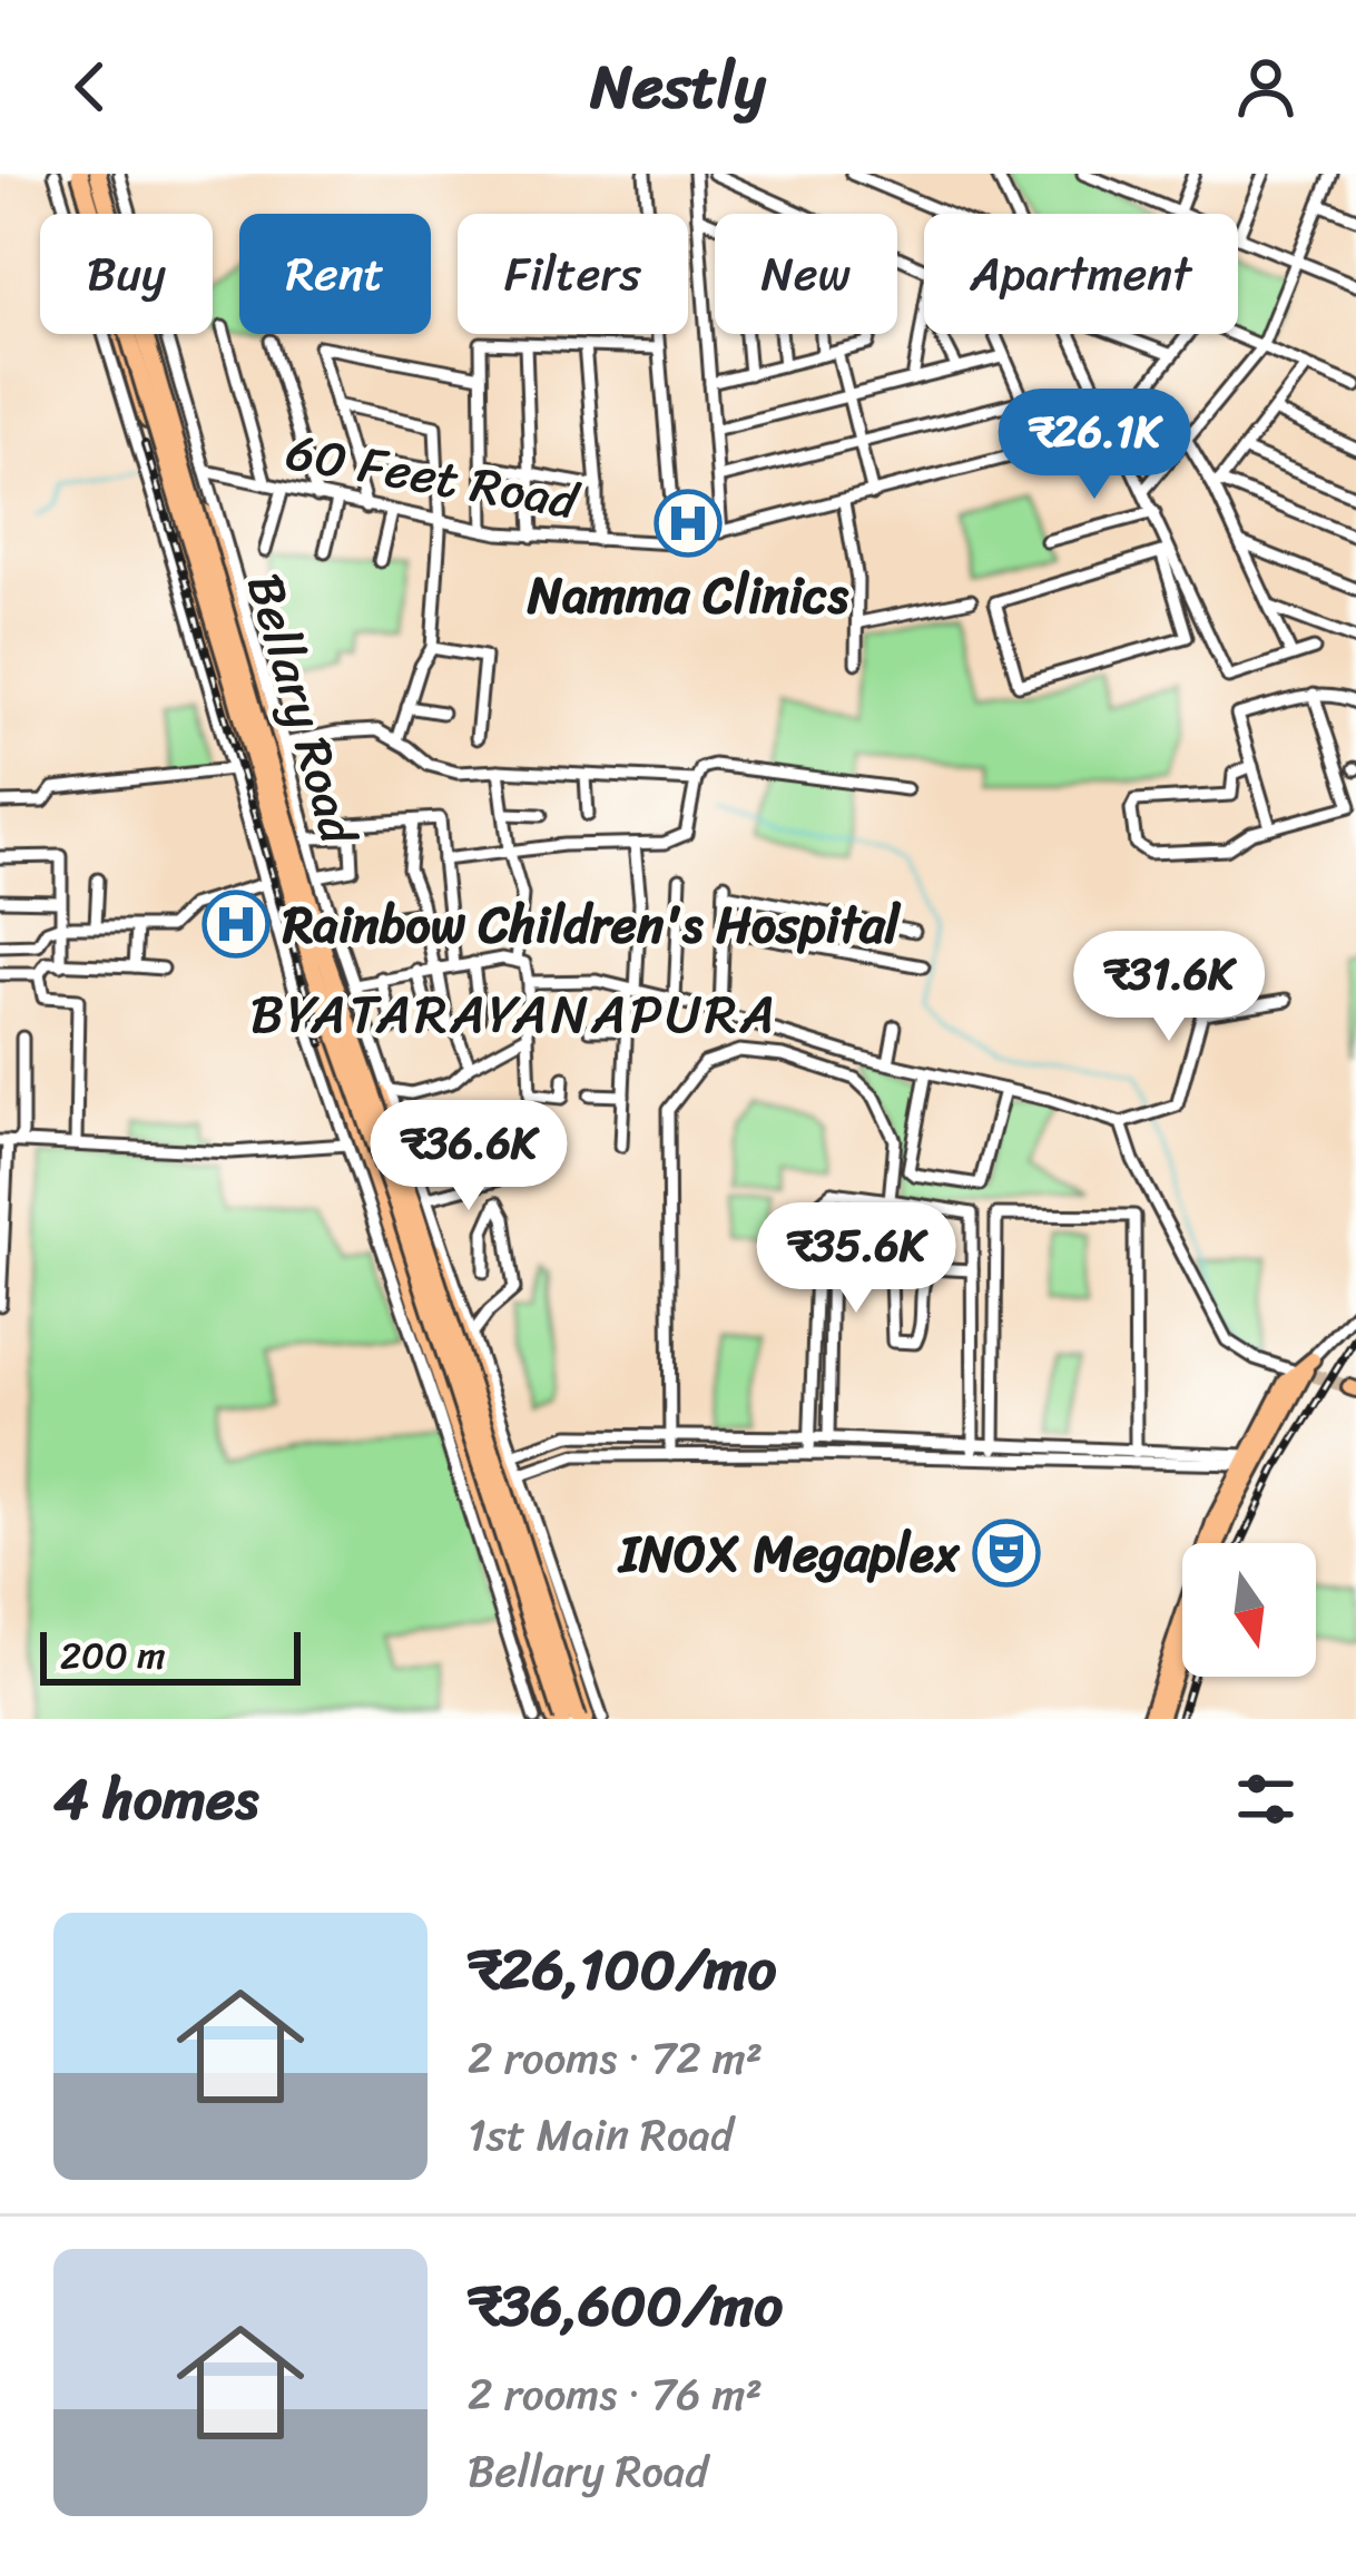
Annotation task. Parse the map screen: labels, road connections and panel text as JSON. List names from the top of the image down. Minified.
{"streets":{"highway":["Bellary Road"],"street":["60 Feet Road"]},"districts":["BYATARAYANAPURA"],"places":{"hospital":["Namma Clinics","Rainbow Children's Hospital"],"theatre":["INOX Megaplex"]},"scale_bar":"200 m","north":"bottom","page":{"header":"Nestly","chip":["Buy","Rent","Filters","New","Apartment"],"price":["₹26.1K","₹31.6K","₹36.6K","₹35.6K"],"scale":"200 m","heading":"4 homes","list":[{"name":"₹26,100/mo","note":"2 rooms · 72 m² · 1st Main Road"},{"name":"₹36,600/mo","note":"2 rooms · 76 m² · Bellary Road"}]}}
